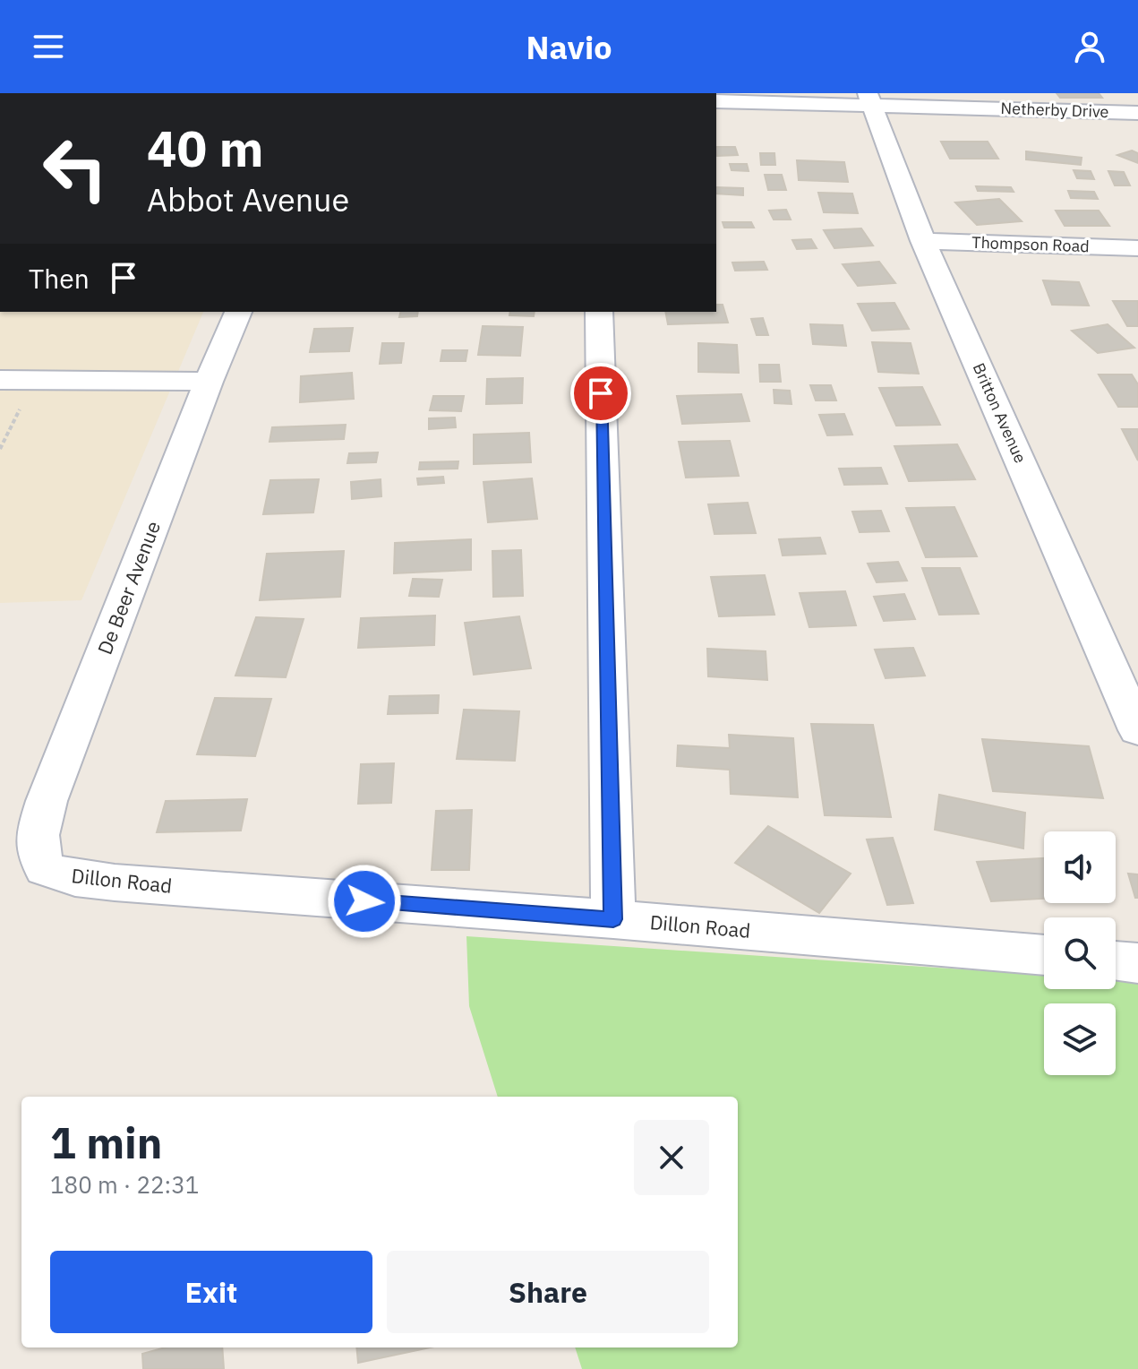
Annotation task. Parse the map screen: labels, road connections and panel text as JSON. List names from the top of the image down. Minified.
{"streets":{"street":["Netherby Drive","Thompson Road","Britton Avenue","De Beer Avenue","Dillon Road"]},"crossings":[["Netherby Drive","Britton Avenue"],["Thompson Road","Britton Avenue"],["De Beer Avenue","Dillon Road"]],"page":{"header":"Navio","turn":["40 m","Abbot Avenue"],"then":"Then","heading":["1 min","180 m · 22:31"],"buttons":["Exit","Share"]}}
